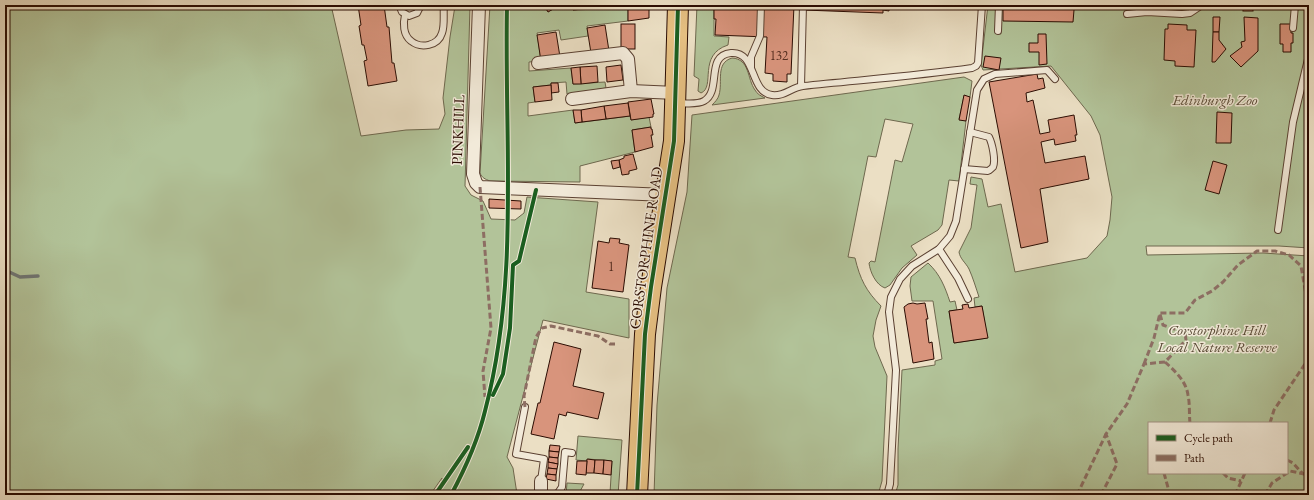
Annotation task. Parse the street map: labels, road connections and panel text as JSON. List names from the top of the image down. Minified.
{"streets":{"main road":["CORSTORPHINE ROAD"],"street":["PINKHILL"]},"crossings":[["PINKHILL","CORSTORPHINE ROAD"]],"parks":["Edinburgh Zoo","Corstorphine Hill Local Nature Reserve"],"house_numbers":["132","1"],"legend":["Cycle path","Path"]}
